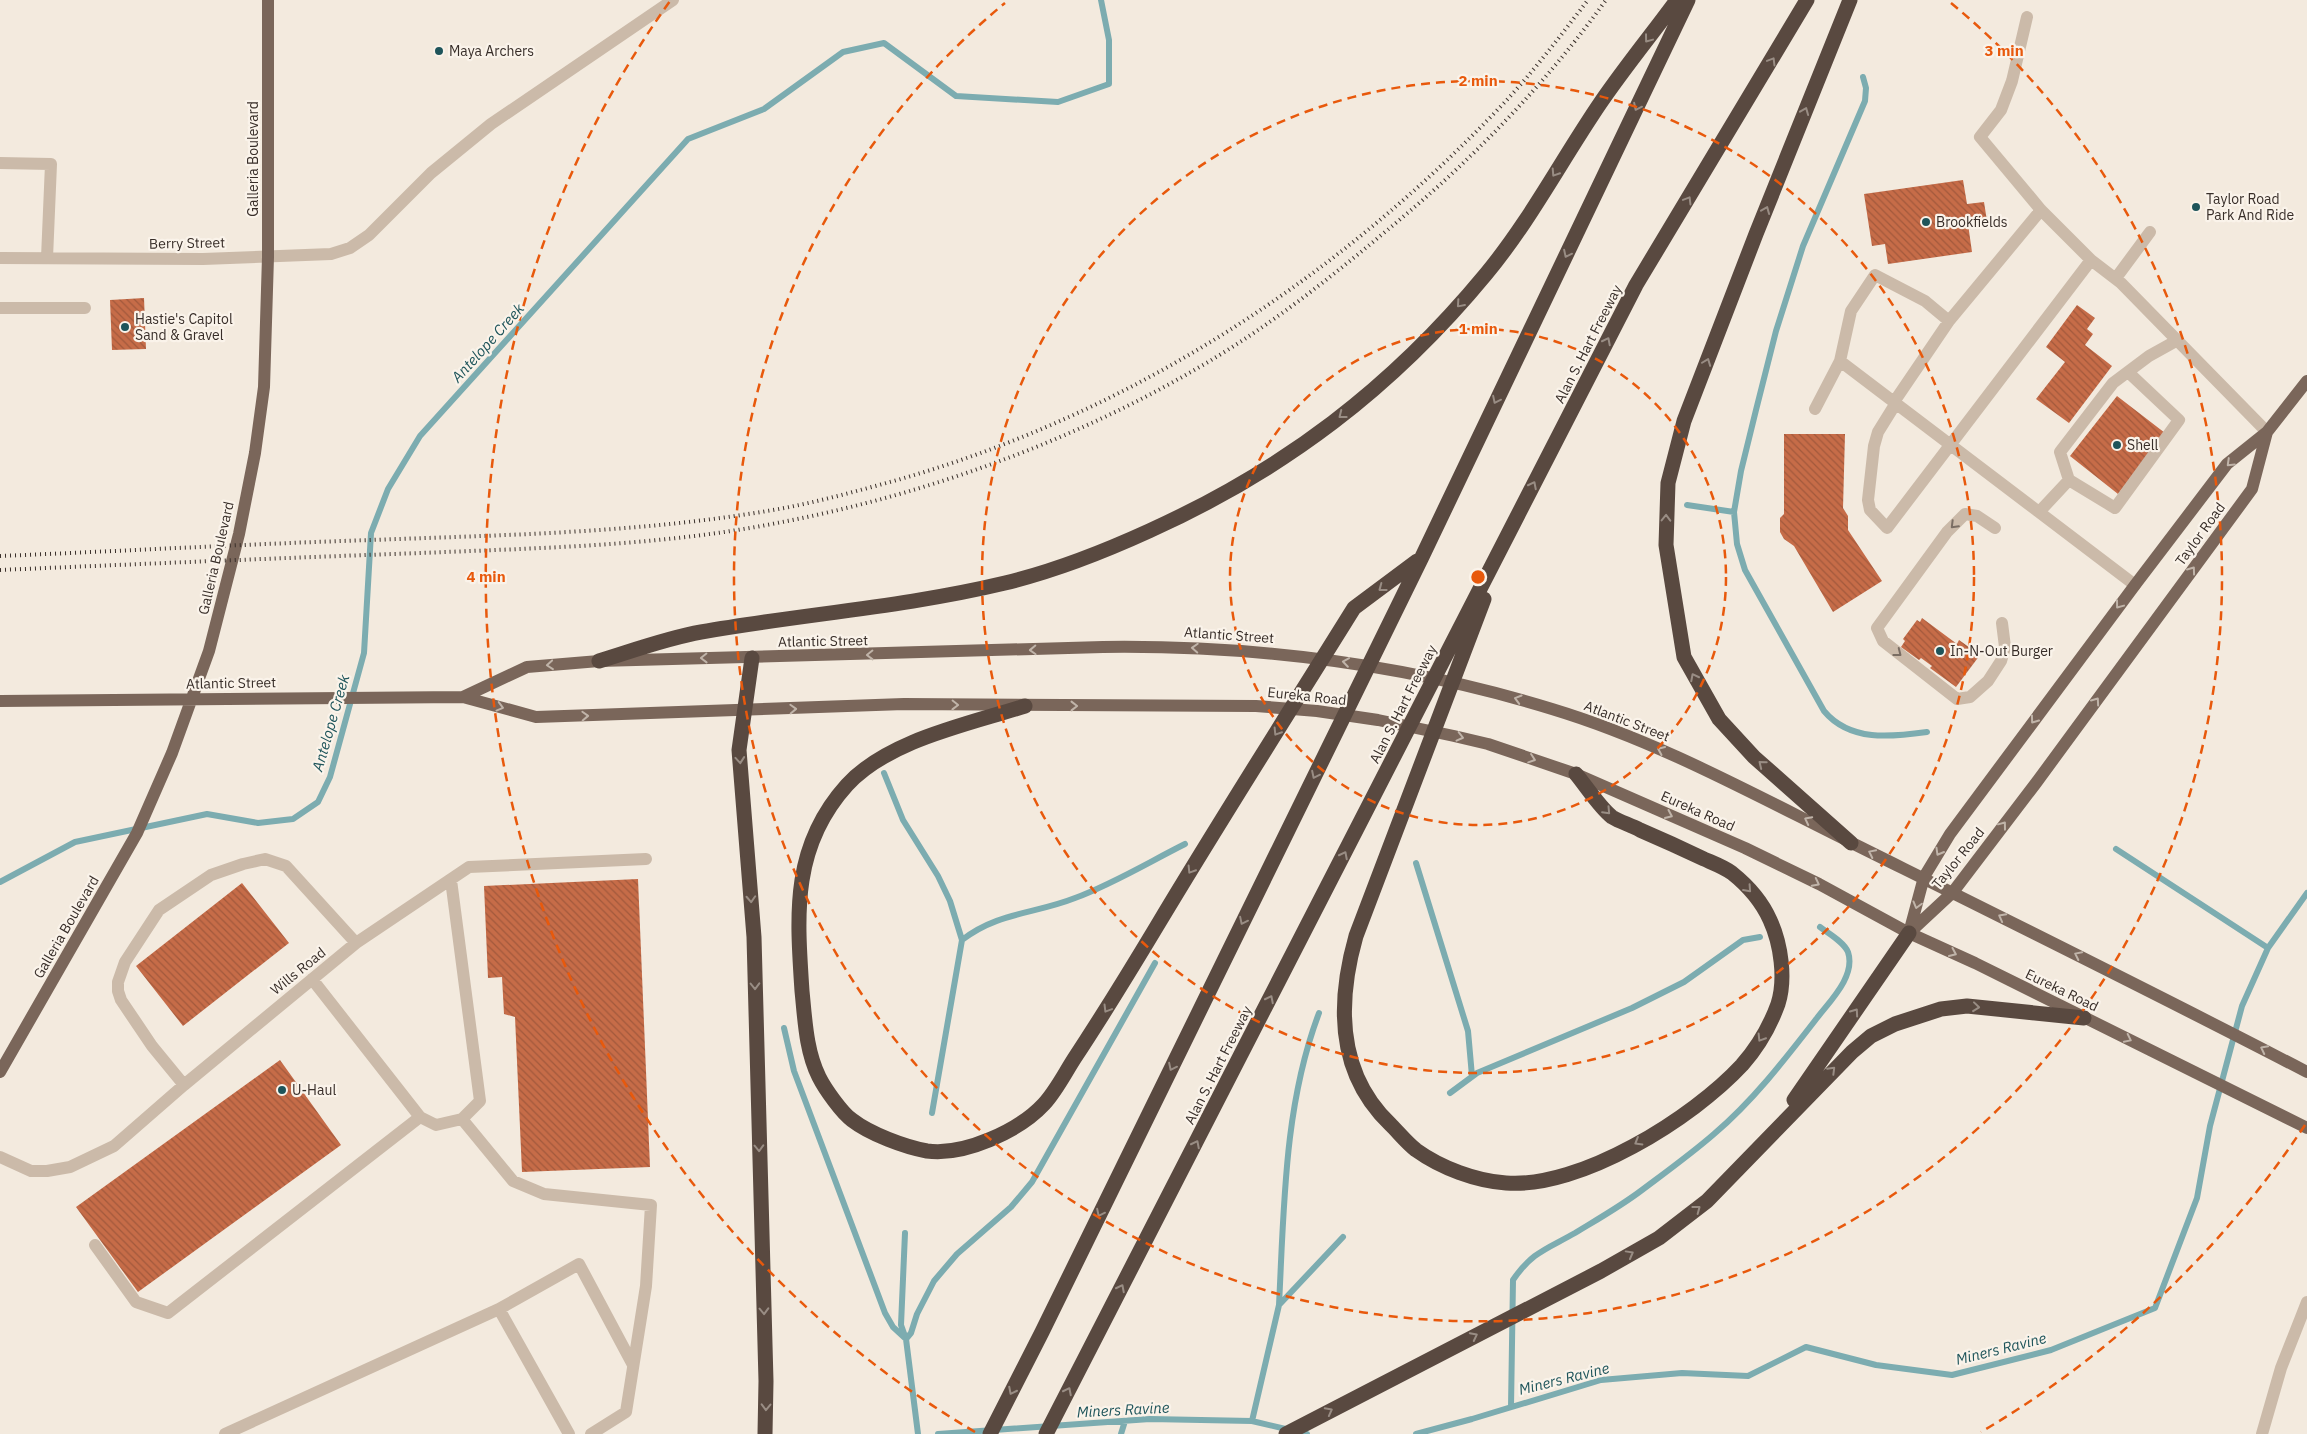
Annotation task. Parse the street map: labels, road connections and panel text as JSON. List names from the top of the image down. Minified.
{"streets":{"highway":["Alan S. Hart Freeway"],"main road":["Galleria Boulevard","Taylor Road","Atlantic Street","Eureka Road"],"street":["Berry Street","Wills Road"]},"crossings":[["Galleria Boulevard","Berry Street"],["Taylor Road","Atlantic Street"],["Taylor Road","Eureka Road"],["Atlantic Street","Eureka Road"]],"one_way":["Eureka Road"],"water":["Antelope Creek","Miners Ravine"],"places":["Maya Archers","Taylor Road Park And Ride","Brookfields","Hastie's Capitol Sand & Gravel","Shell","In-N-Out Burger","U-Haul"],"rings":["3 min","2 min","1 min","4 min"]}
